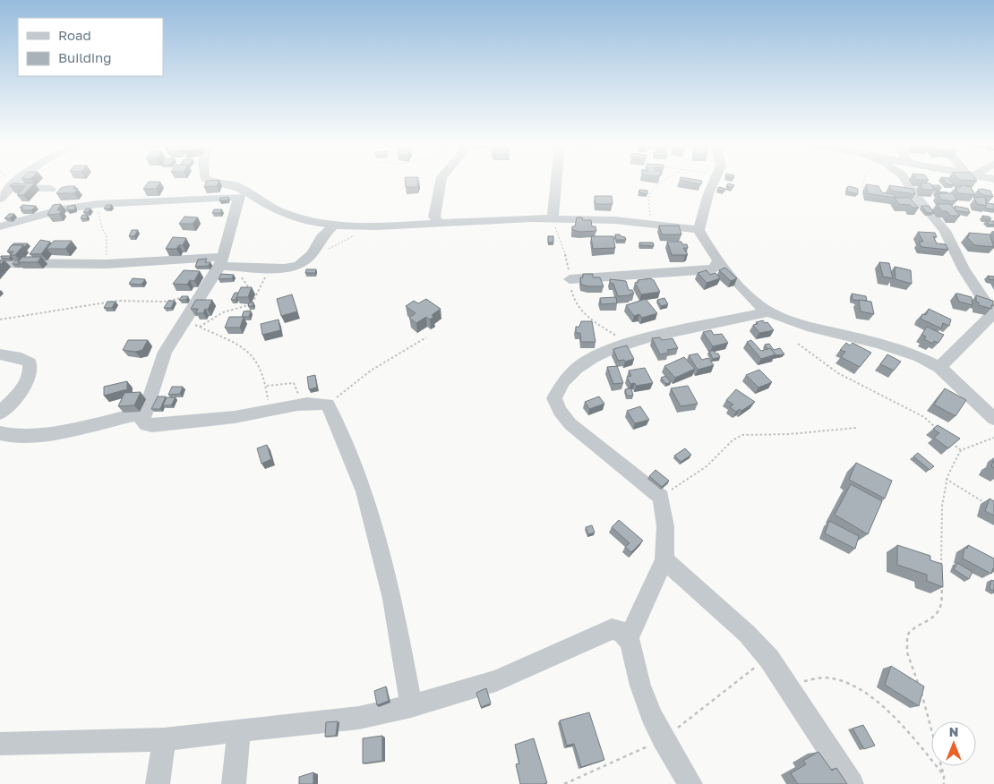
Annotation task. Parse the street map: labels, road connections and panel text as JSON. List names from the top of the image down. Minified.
{"legend":["Road","Building"],"north":"top"}
